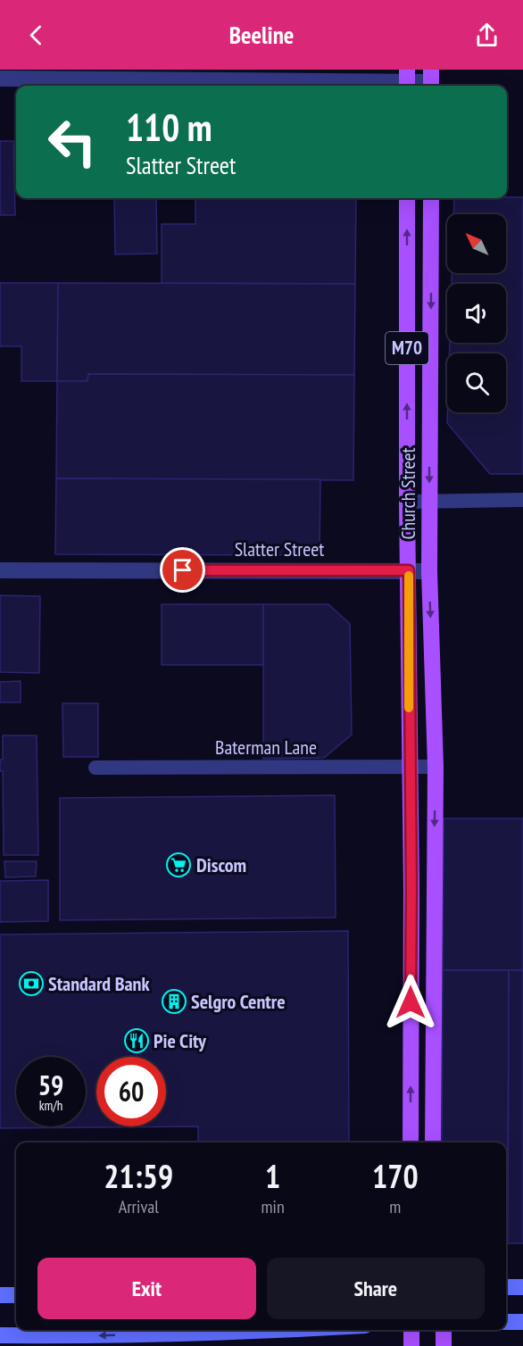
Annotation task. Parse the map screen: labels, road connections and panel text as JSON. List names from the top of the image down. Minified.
{"streets":{"main road":["M70","Church Street"],"street":["Slatter Street"],"lane":["Baterman Lane"]},"crossings":[["Church Street","Slatter Street"],["Church Street","Baterman Lane"]],"places":{"supermarket":["Discom"],"bank":["Standard Bank"],"building":["Selgro Centre"],"restaurant":["Pie City"]},"north":"top left","page":{"header":"Beeline","turn":["110 m","Slatter Street"],"speed":"59 km/h","limit":"60","eta":["21:59","Arrival","1","min","170","m"],"buttons":["Exit","Share"]}}
